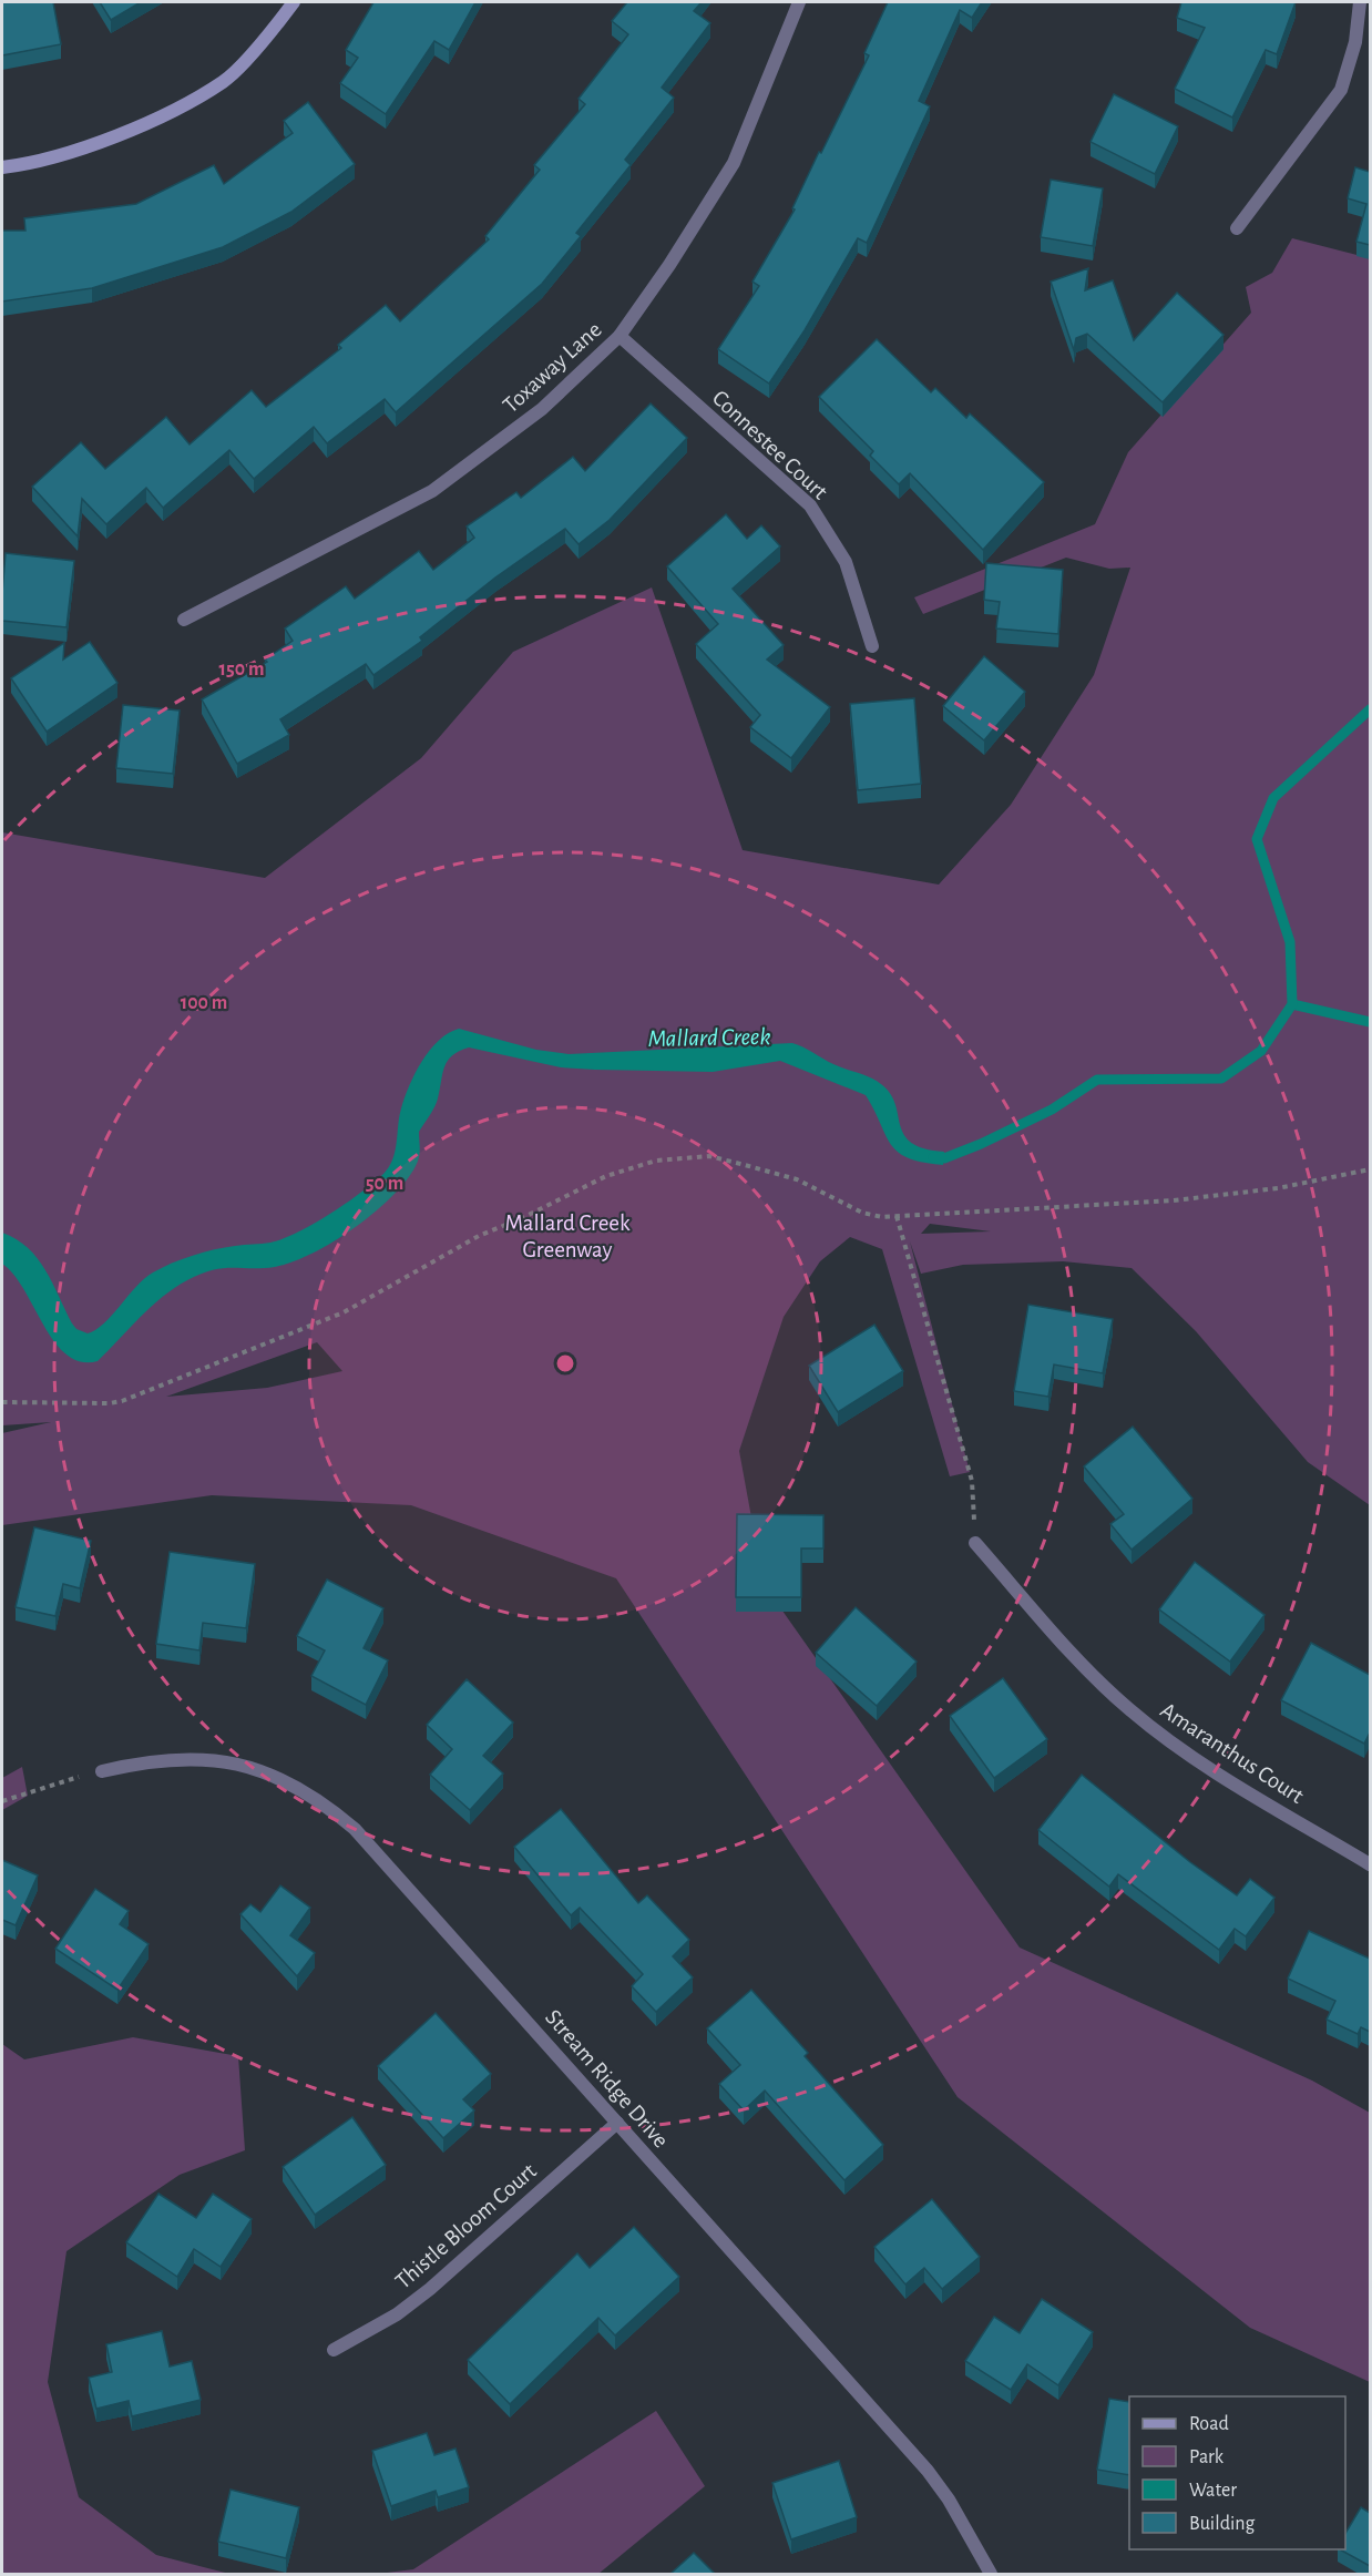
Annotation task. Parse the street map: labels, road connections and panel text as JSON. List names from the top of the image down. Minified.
{"streets":{"street":["Toxaway Lane","Connestee Court","Amaranthus Court","Stream Ridge Drive","Thistle Bloom Court"]},"crossings":[["Toxaway Lane","Connestee Court"],["Stream Ridge Drive","Thistle Bloom Court"]],"water":["Mallard Creek"],"parks":["Mallard Creek Greenway"],"legend":["Road","Park","Water","Building"],"rings":["150 m","100 m","50 m"]}
